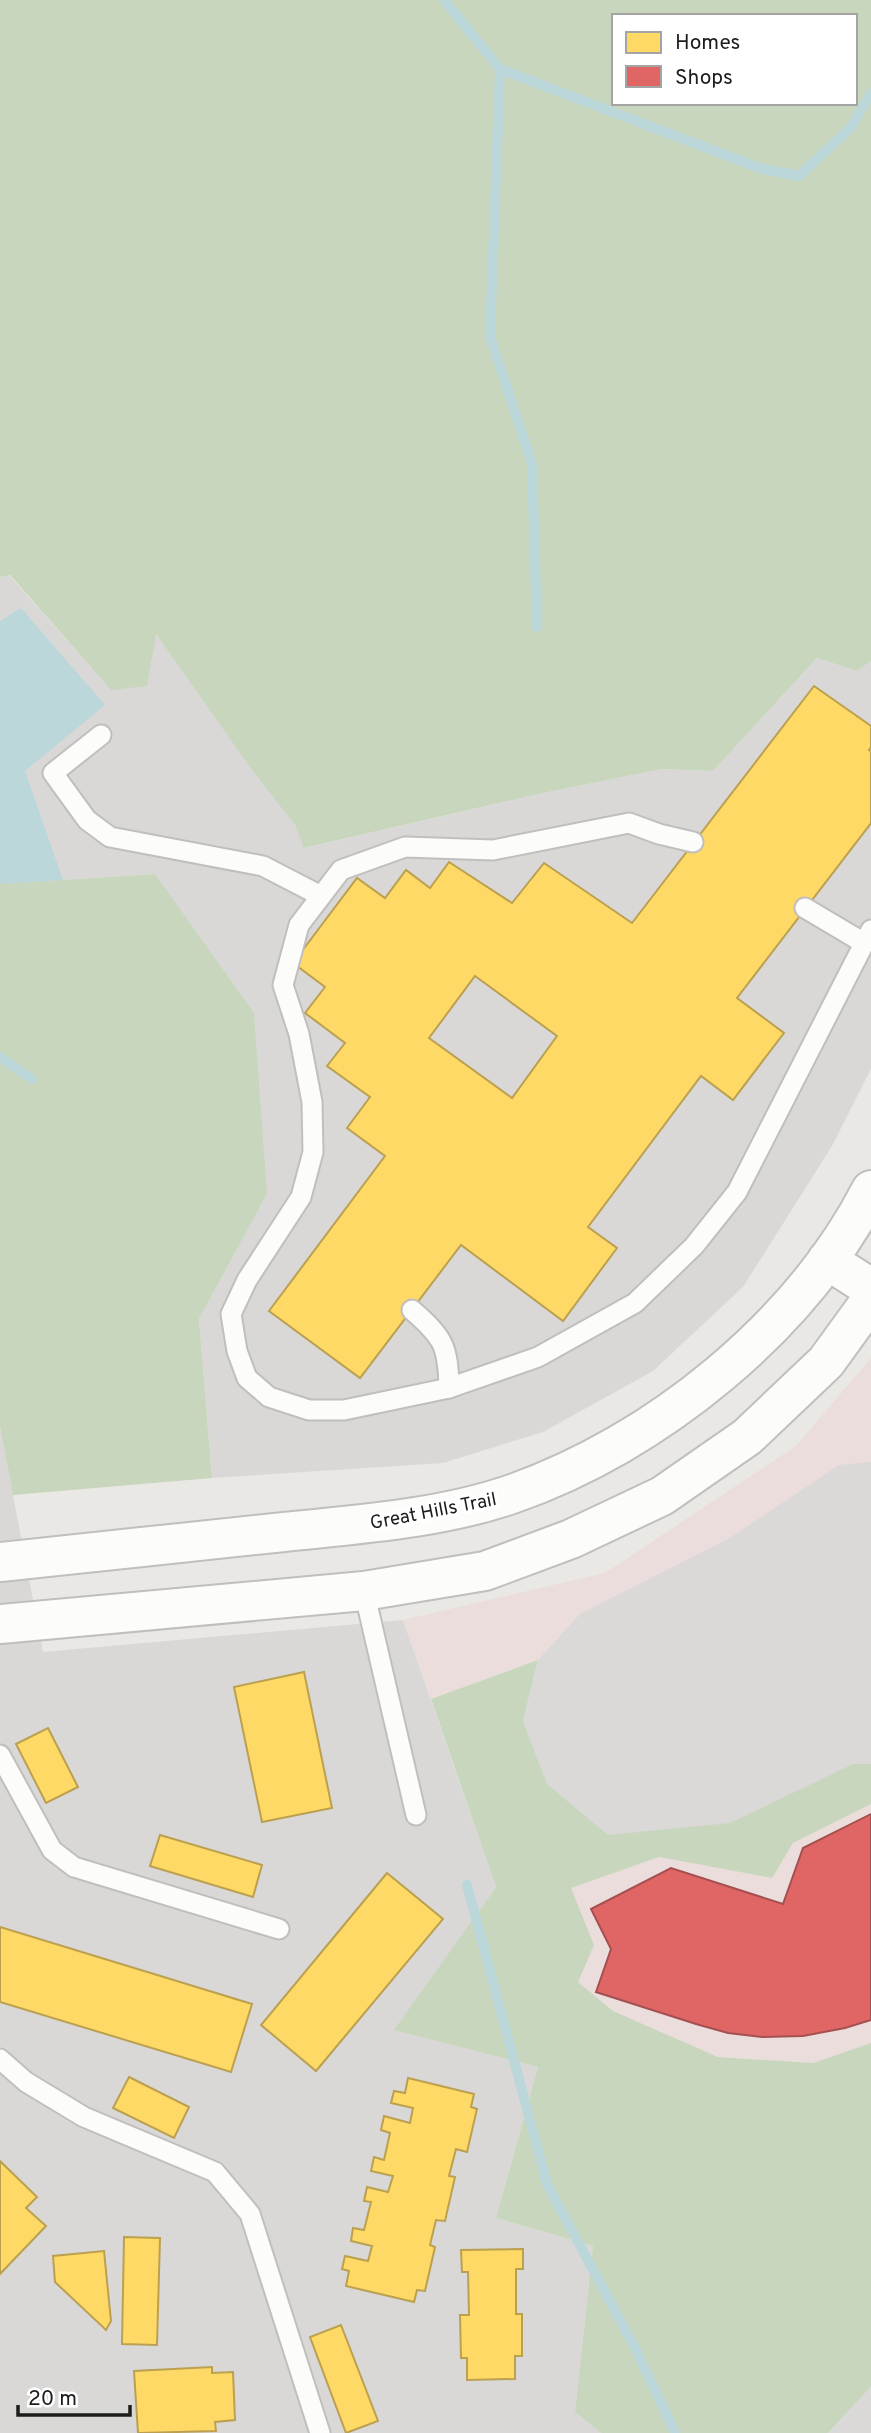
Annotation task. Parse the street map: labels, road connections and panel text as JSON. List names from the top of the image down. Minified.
{"streets":{"street":["Great Hills Trail"]},"legend":["Homes","Shops"],"scale_bar":"20 m"}
